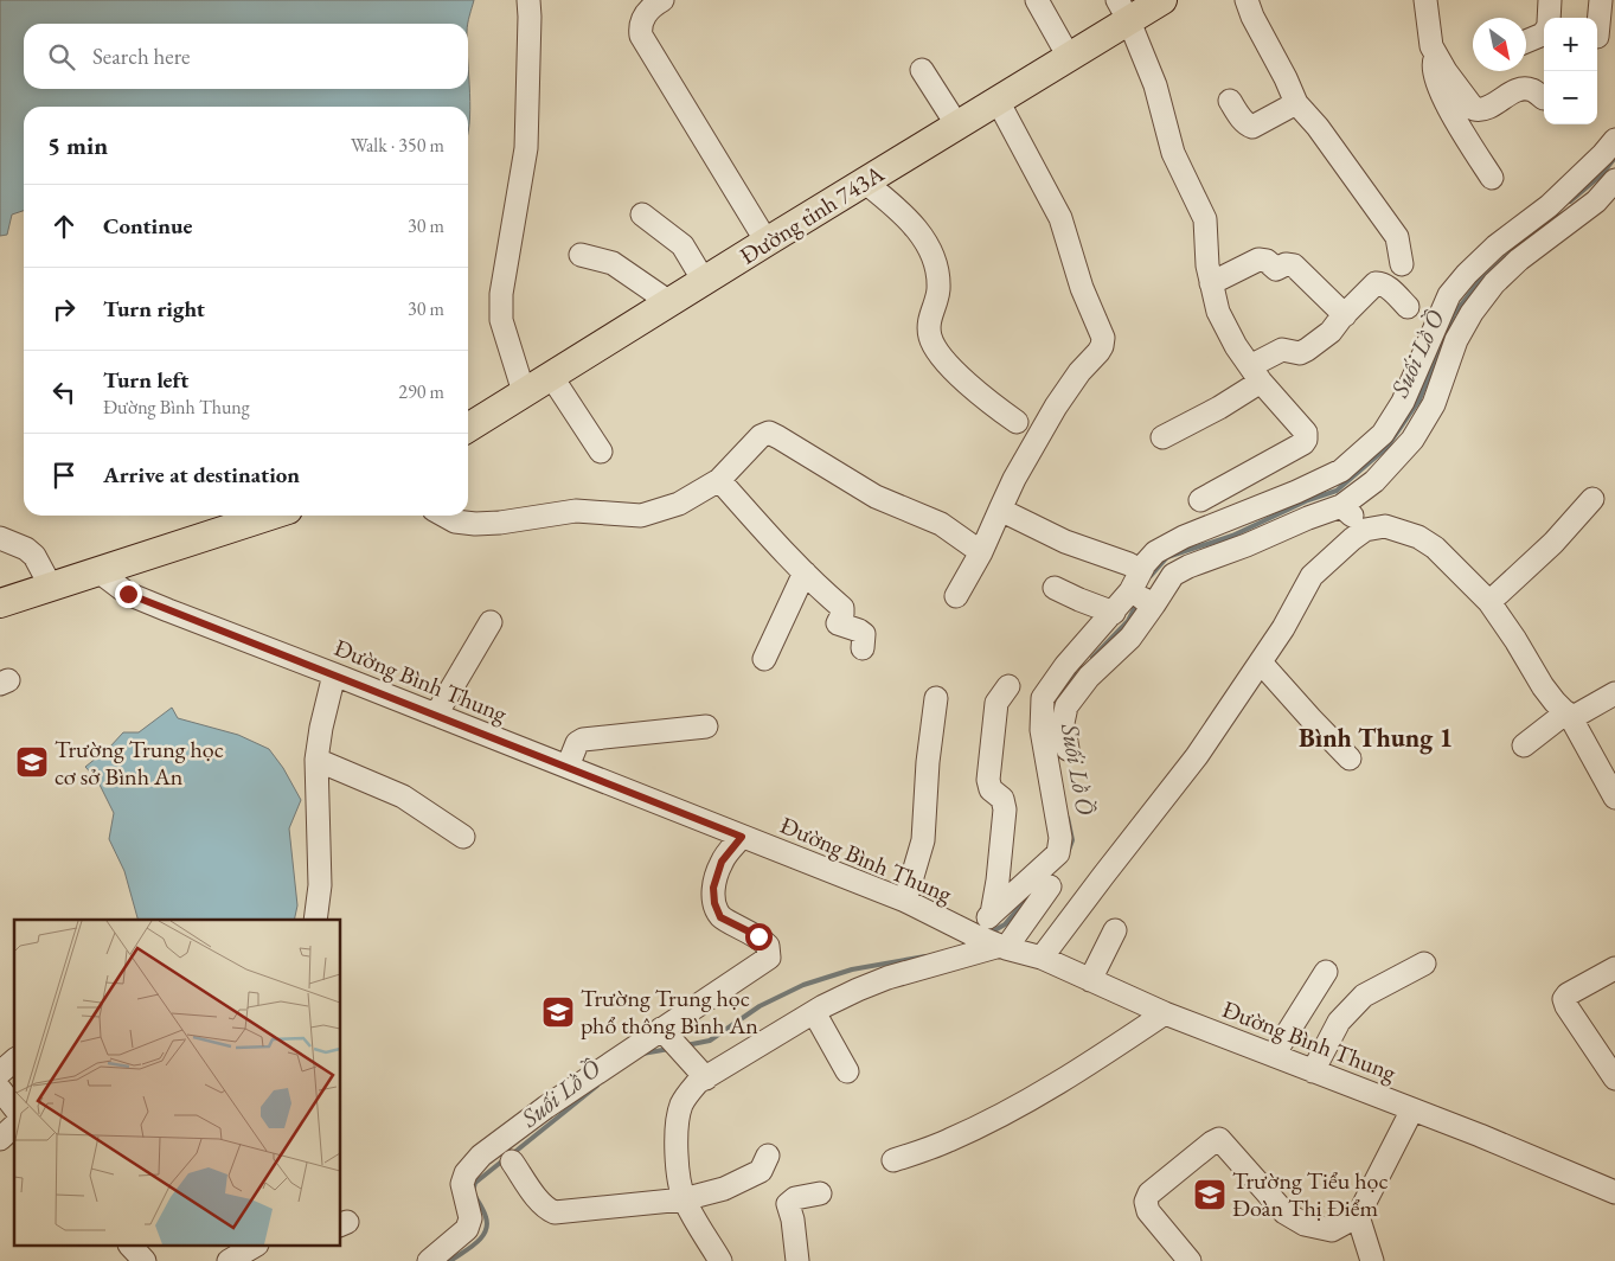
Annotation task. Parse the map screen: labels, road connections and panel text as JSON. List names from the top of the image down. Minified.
{"streets":{"main road":["Đường tỉnh 743A"],"street":["Đường Bình Thung"]},"districts":["Bình Thung 1"],"water":["Suối Lồ Ồ"],"places":{"school or university":["Trường Trung học cơ sở Bình An","Trường Trung học phổ thông Bình An","Trường Tiểu học Đoàn Thị Điểm"]},"north":"bottom right","page":{"map_buttons":["+","−"],"search":"Search here","heading":["5 min","Walk · 350 m"],"list":[["Continue","30 m"],["Turn right","30 m"],["Turn left","Đường Bình Thung","290 m"],"Arrive at destination"]}}
